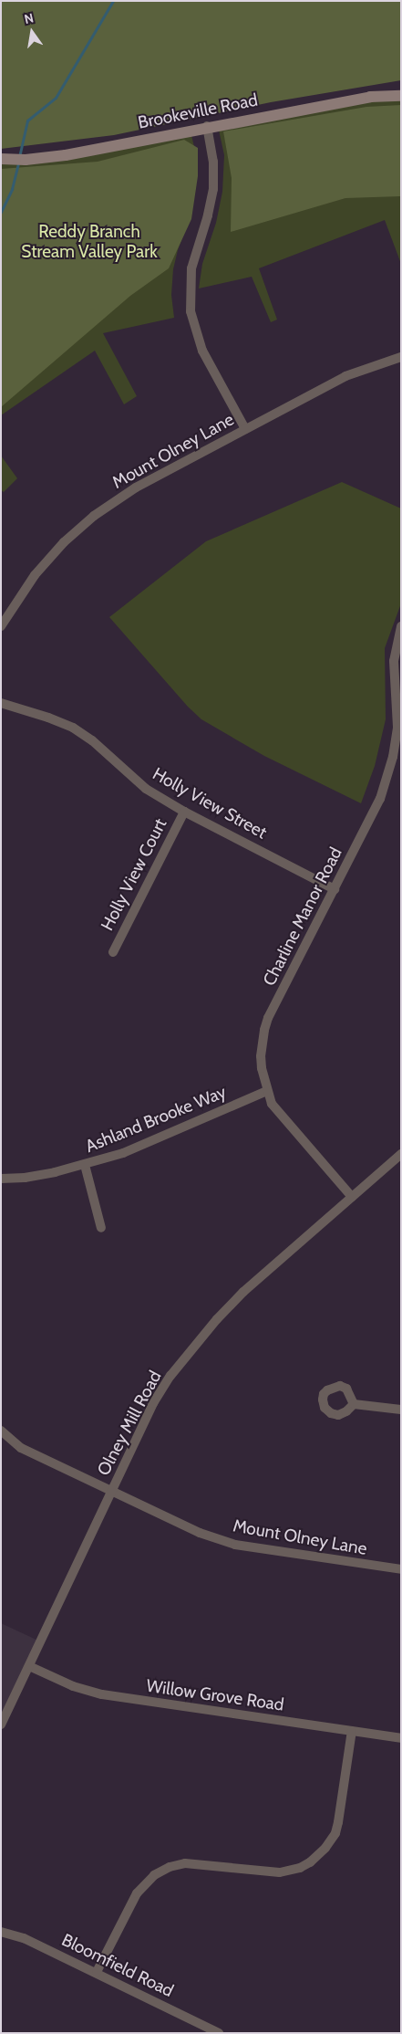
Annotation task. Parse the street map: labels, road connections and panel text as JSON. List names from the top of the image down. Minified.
{"streets":{"street":["Brookeville Road","Mount Olney Lane","Holly View Street","Holly View Court","Charline Manor Road","Ashland Brooke Way","Olney Mill Road","Willow Grove Road","Bloomfield Road"]},"crossings":[["Mount Olney Lane","Olney Mill Road"],["Holly View Street","Holly View Court"],["Holly View Street","Charline Manor Road"],["Charline Manor Road","Ashland Brooke Way"],["Charline Manor Road","Olney Mill Road"],["Olney Mill Road","Willow Grove Road"]],"parks":["Reddy Branch Stream Valley Park"],"north":"top"}
